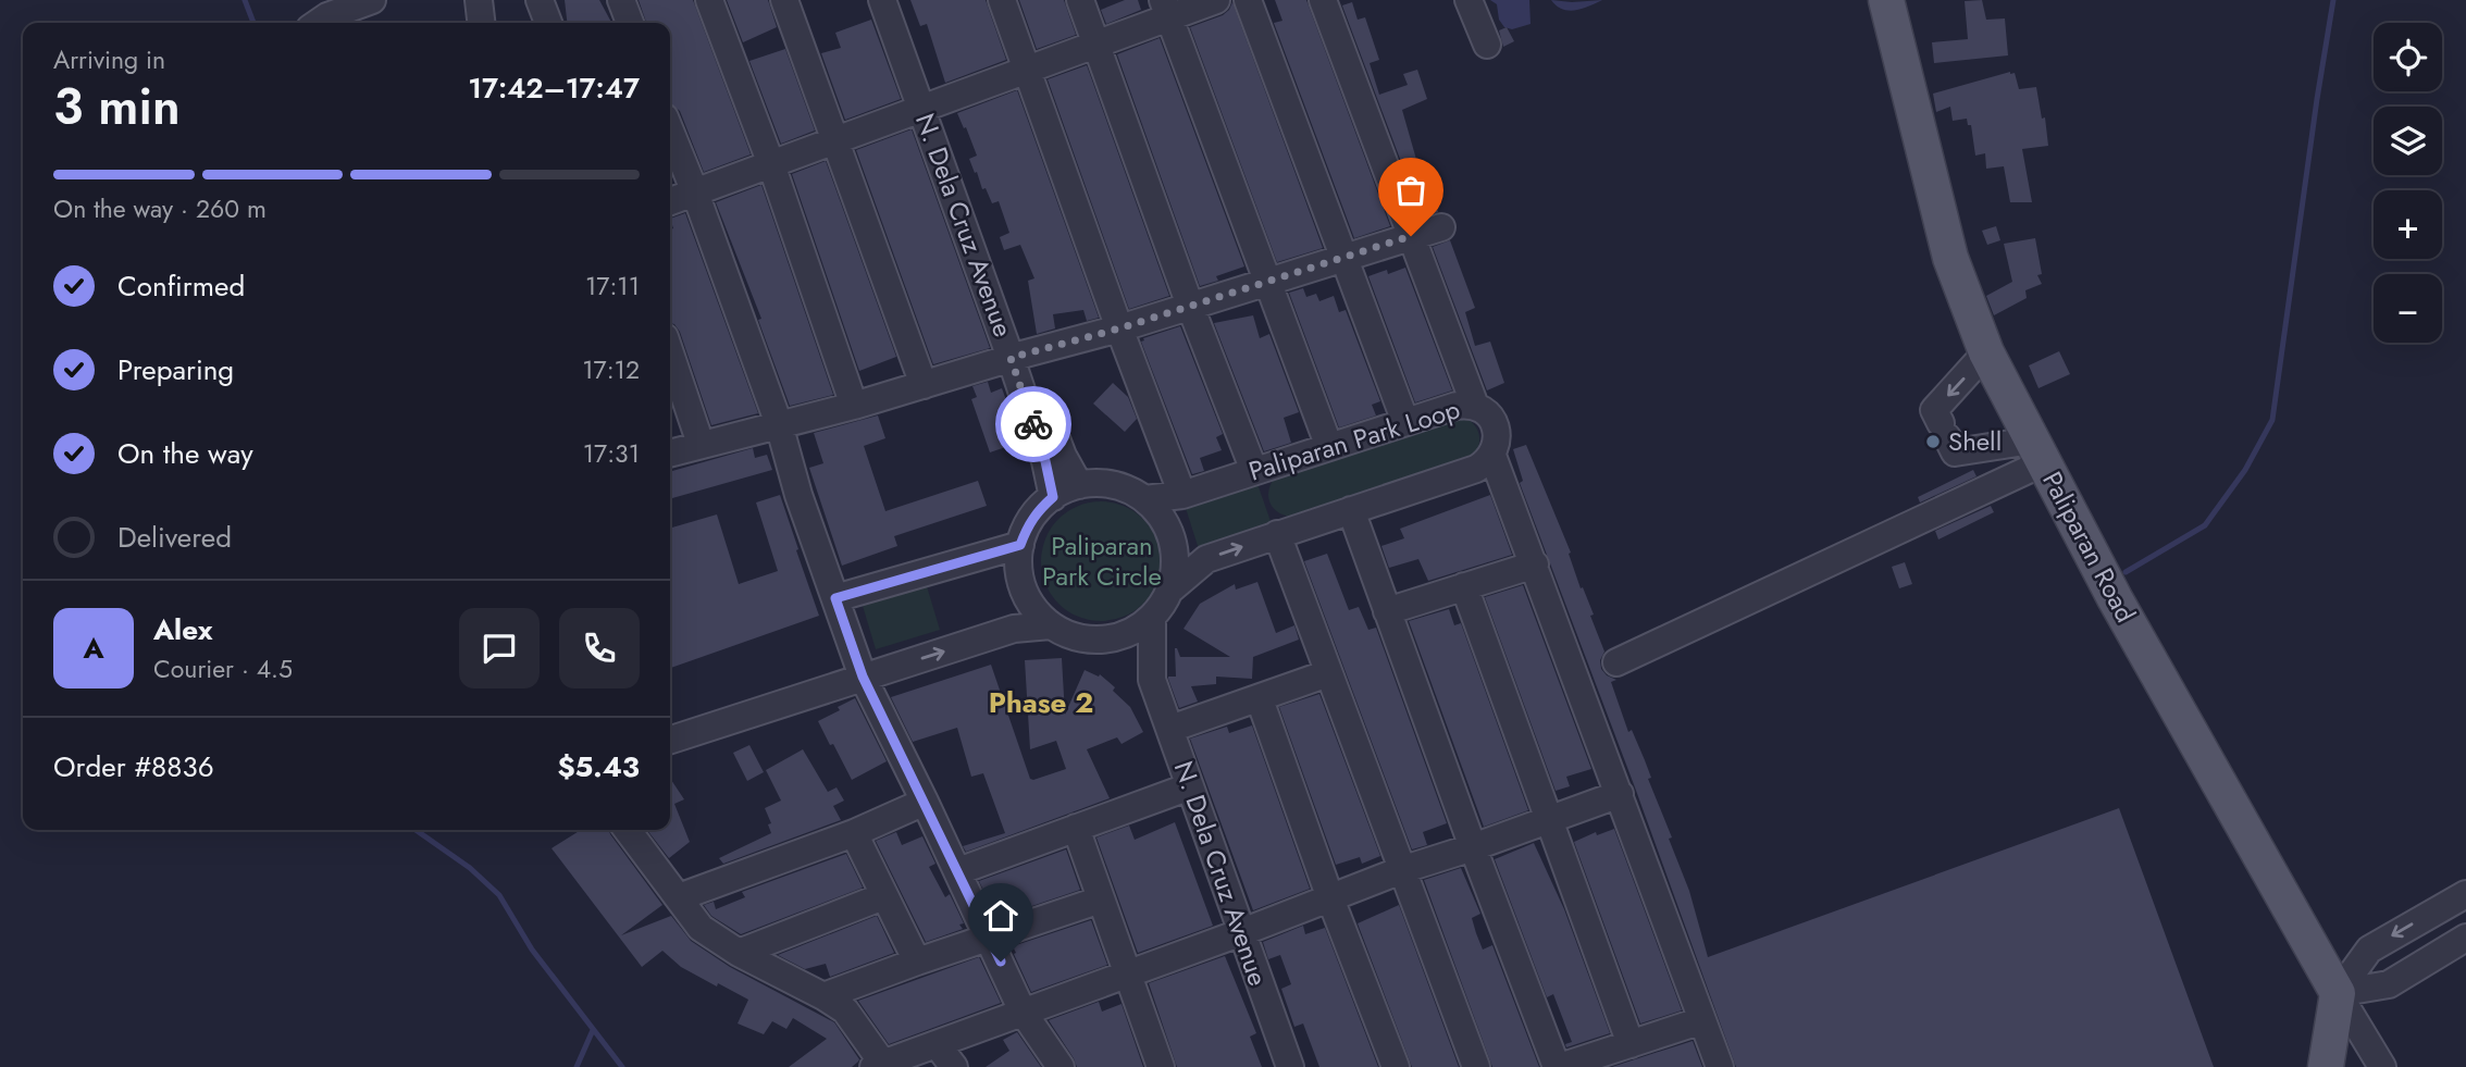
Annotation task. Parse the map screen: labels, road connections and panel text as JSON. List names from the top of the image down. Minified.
{"streets":{"main road":["Paliparan Road"],"street":["N. Dela Cruz Avenue","Paliparan Park Loop"]},"crossings":[["N. Dela Cruz Avenue","Paliparan Park Loop"]],"districts":["Phase 2"],"parks":["Paliparan Park Circle"],"places":["Shell"],"page":{"map_buttons":["+","−"],"heading":["3 min","Arriving in","17:42–17:47"],"panel":["Alex","Courier · 4.5","Order #8836","$5.43"],"bar":"On the way · 260 m","list":[["Confirmed","17:11"],["Preparing","17:12"],["On the way","17:31"],"Delivered"],"round":"A"}}
